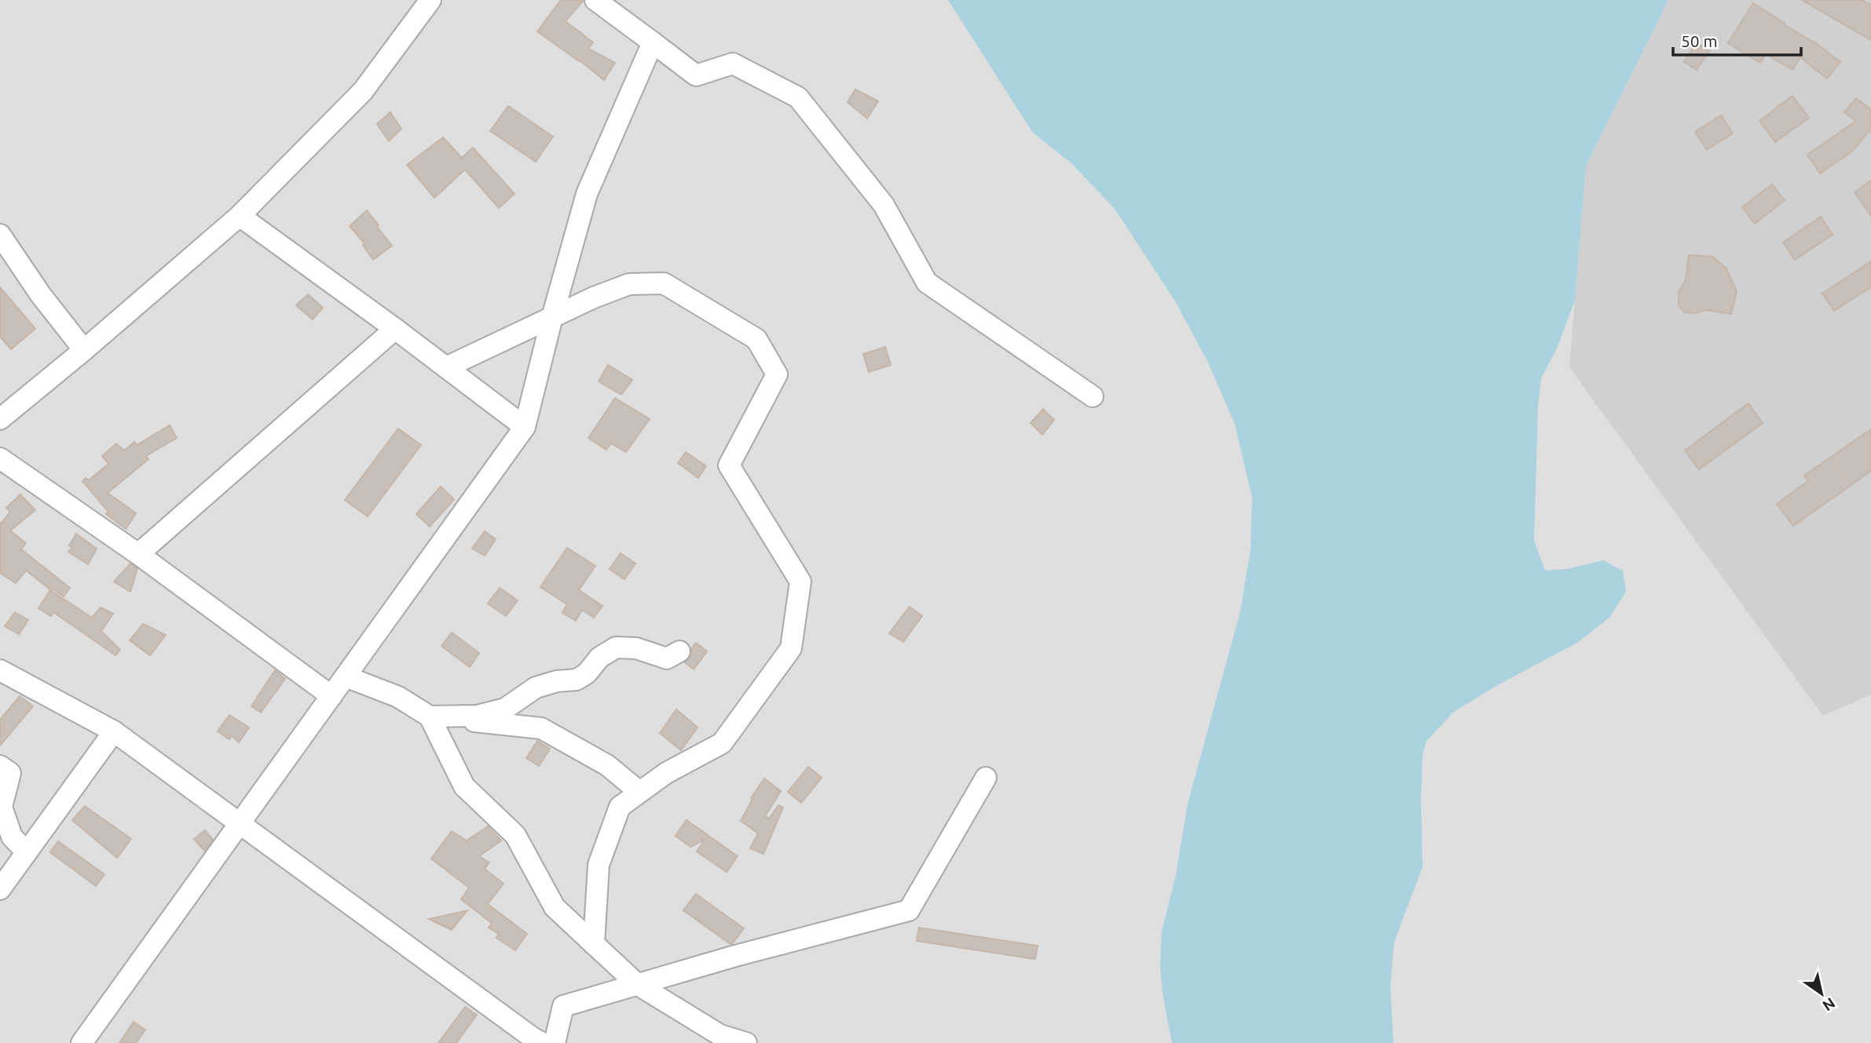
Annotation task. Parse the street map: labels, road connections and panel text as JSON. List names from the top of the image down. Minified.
{"scale_bar":"50 m","north":"bottom right"}
